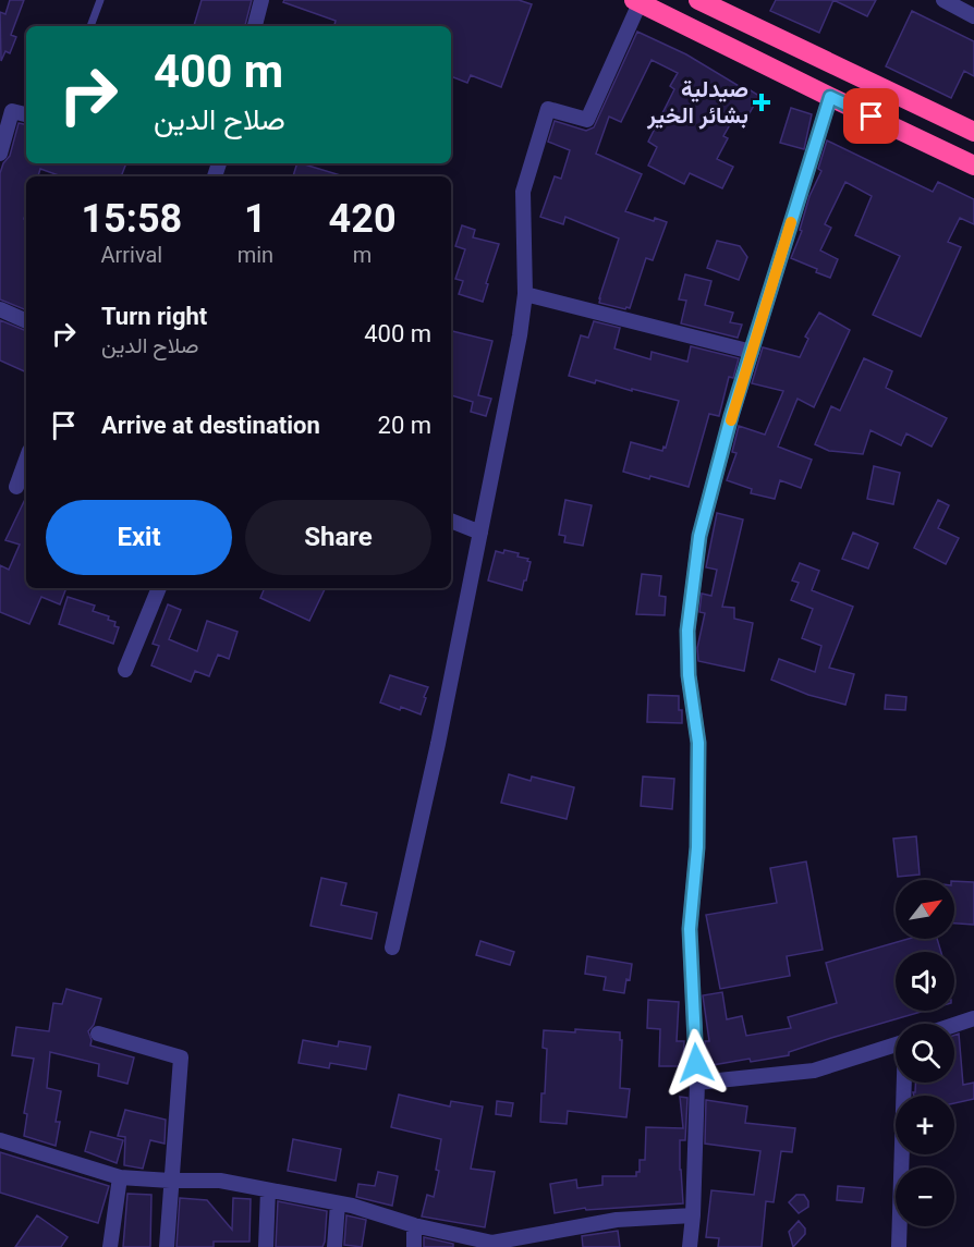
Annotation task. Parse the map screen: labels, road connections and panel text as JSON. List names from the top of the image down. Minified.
{"places":{"health":["صيدلية بشائر الخير"]},"north":"top right","page":{"turn":["400 m","صلاح الدين"],"eta":["15:58","Arrival","1","min","420","m"],"list":[{"name":"Turn right","note":"صلاح الدين","value":"400 m"},{"name":"Arrive at destination","value":"20 m"}],"buttons":["Exit","Share"],"map_buttons":["+","−"]}}
